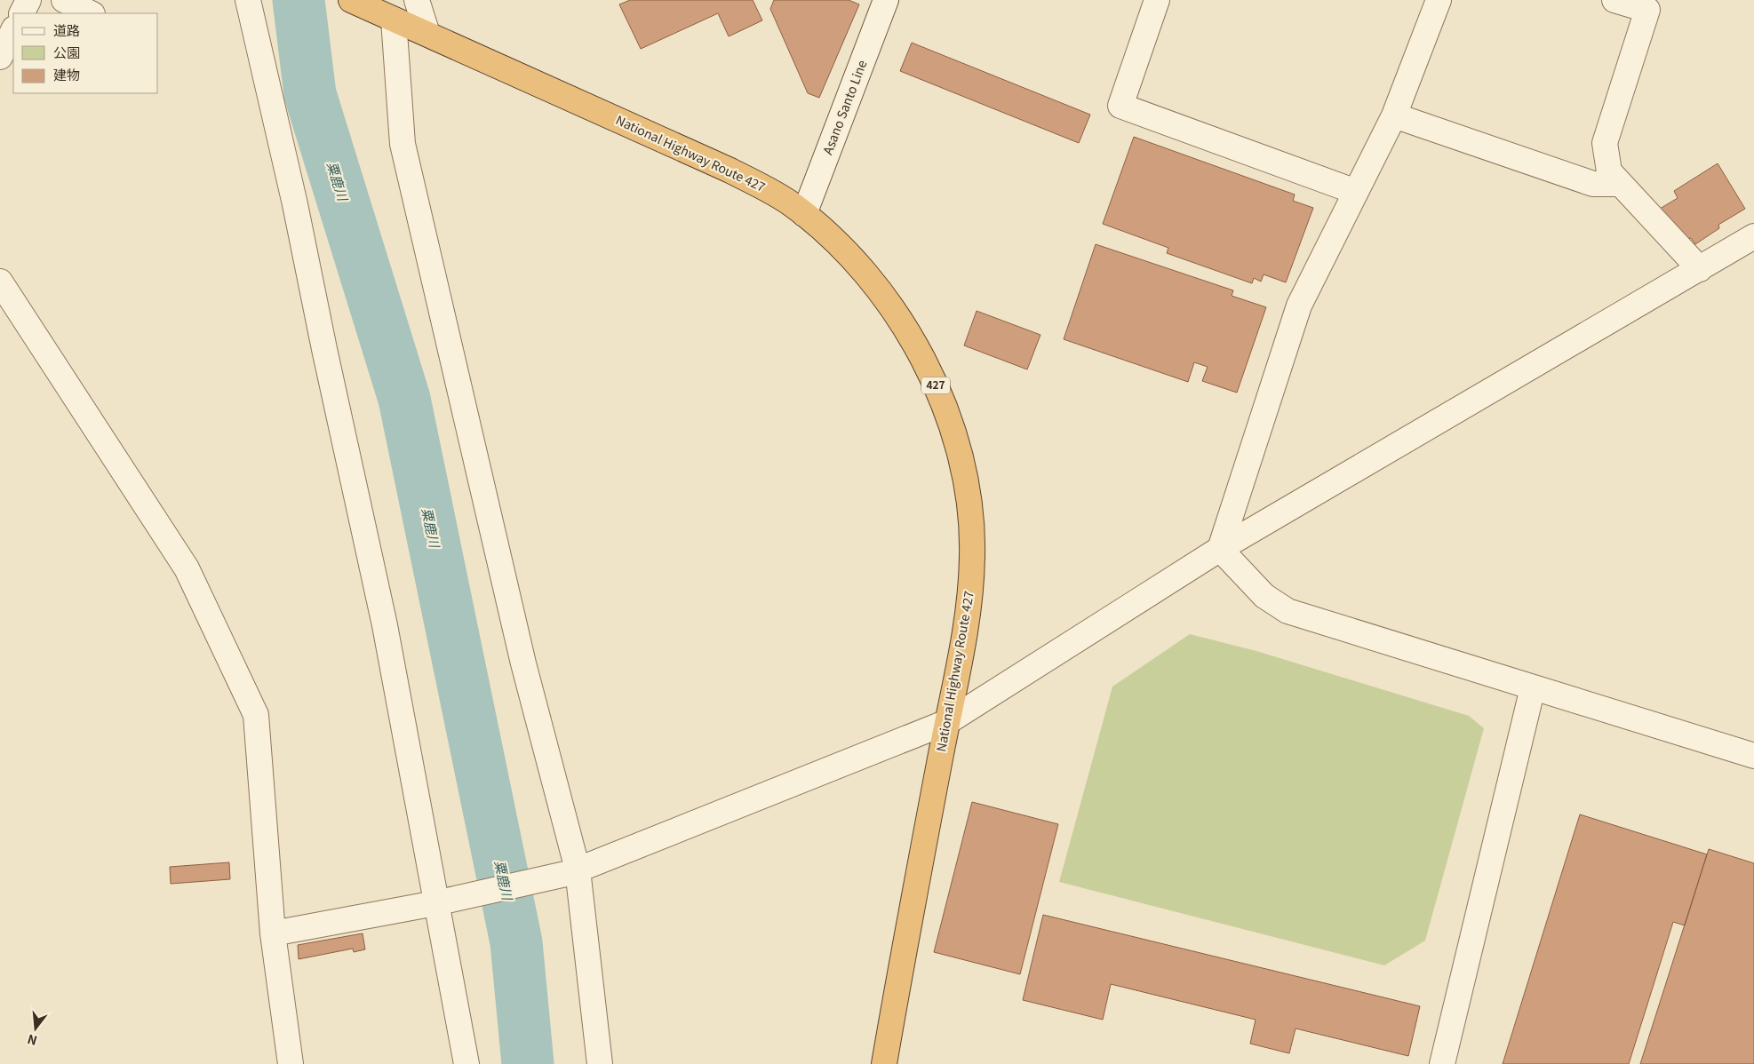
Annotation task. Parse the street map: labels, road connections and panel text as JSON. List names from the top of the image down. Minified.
{"streets":{"highway":["National Highway Route 427","427"],"street":["Asano Santo Line"]},"crossings":[["Asano Santo Line","National Highway Route 427"]],"water":["粟鹿川"],"legend":["道路","公園","建物"],"north":"bottom"}
